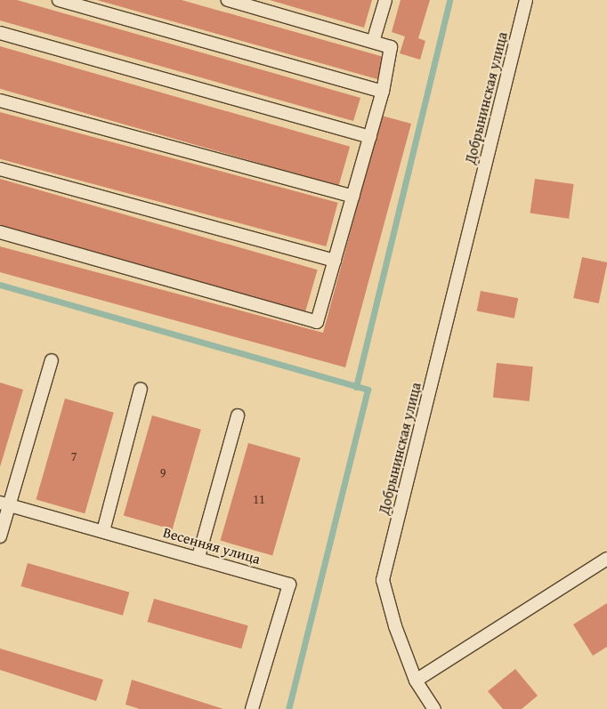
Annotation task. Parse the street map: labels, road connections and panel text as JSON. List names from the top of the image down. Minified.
{"streets":{"lane":["Добрынинская улица","Весенняя улица"]},"house_numbers":["7","9","11"]}
